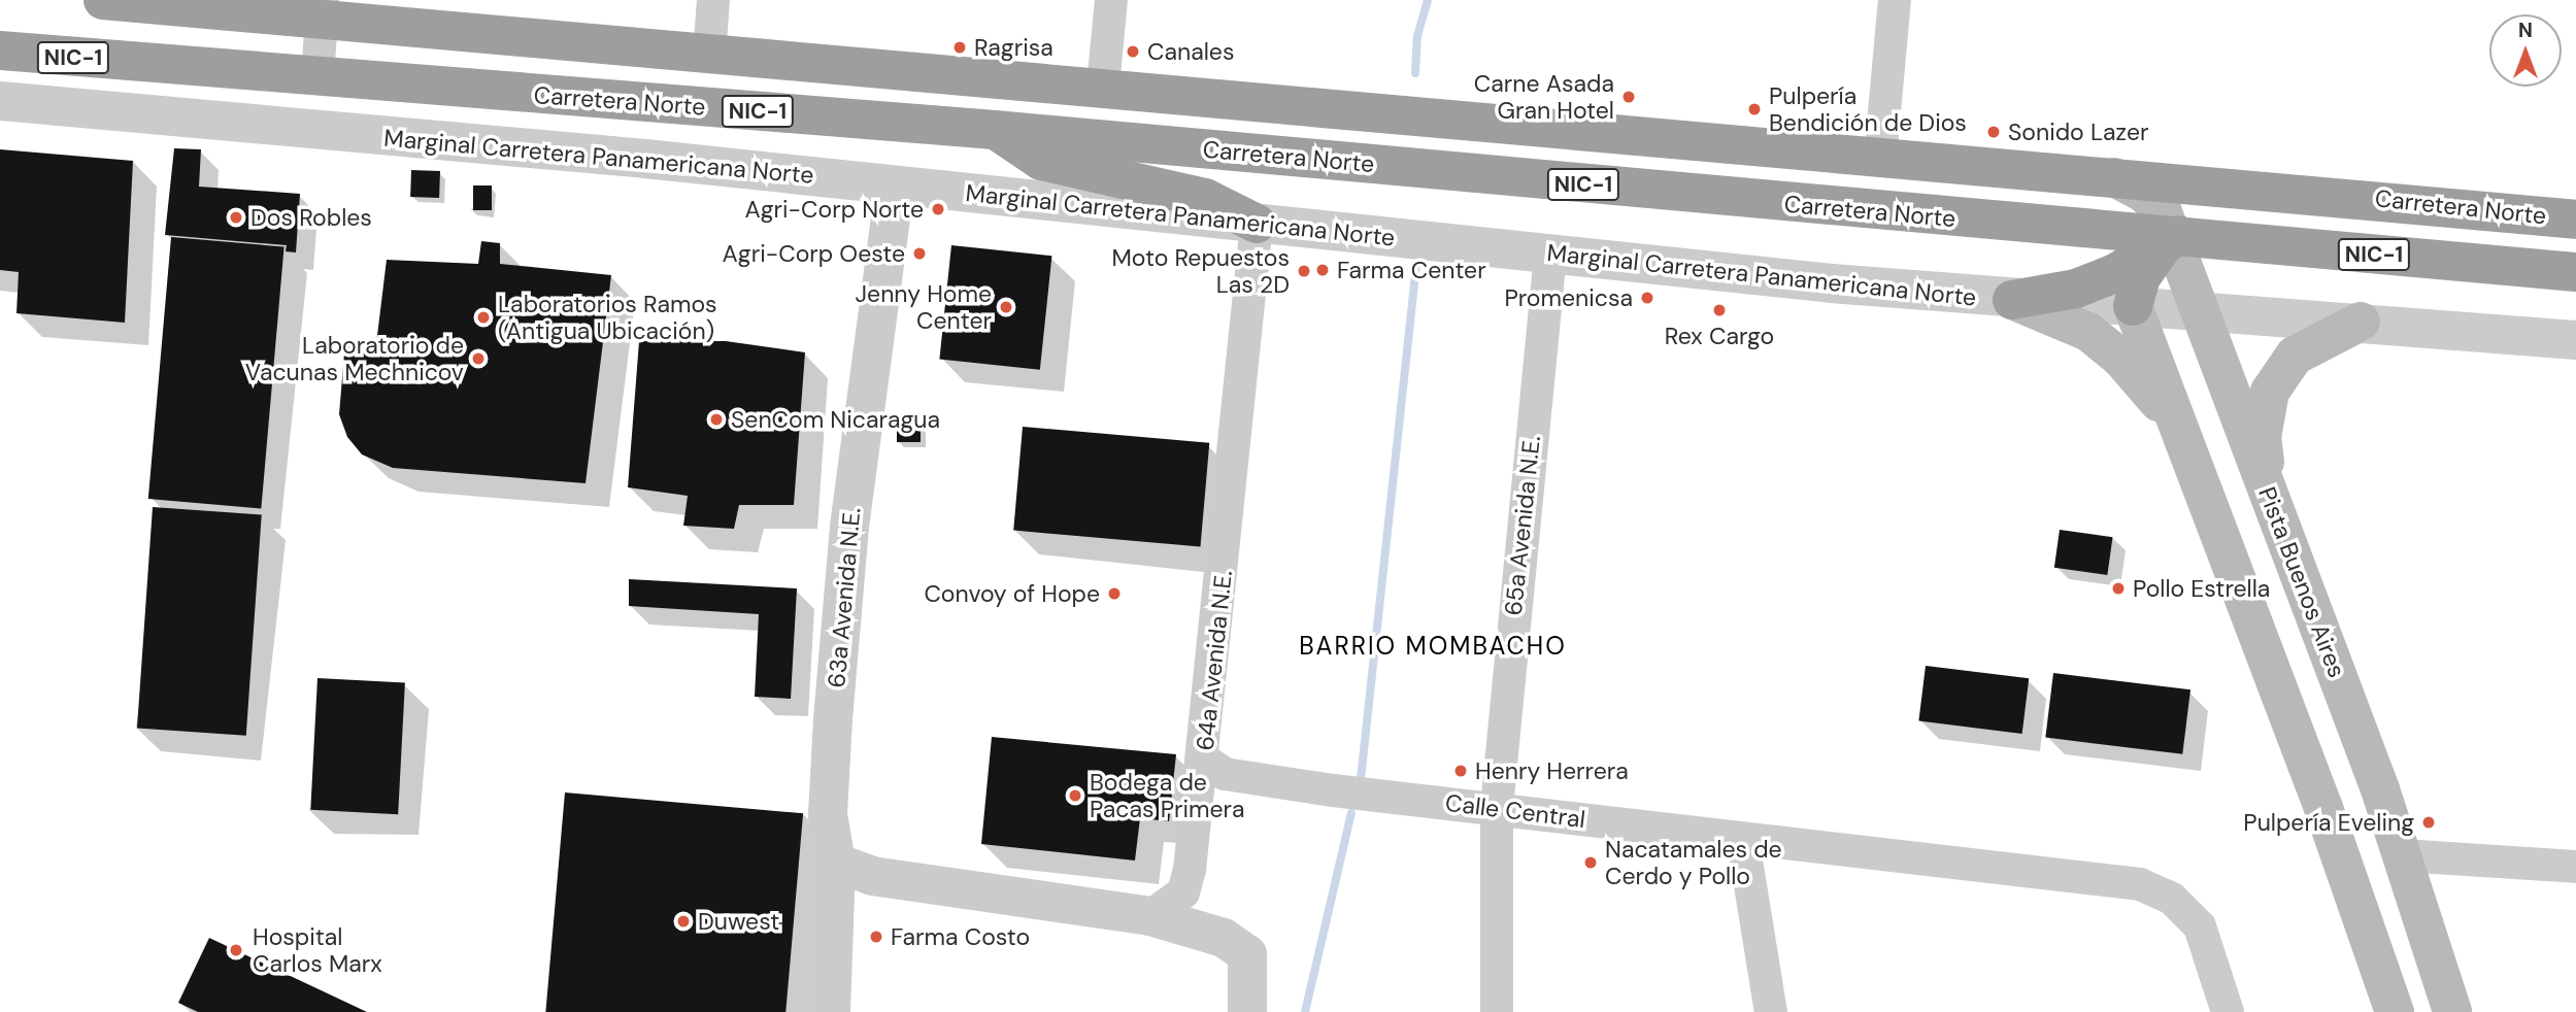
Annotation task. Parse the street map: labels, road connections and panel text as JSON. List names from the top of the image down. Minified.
{"streets":{"highway":["NIC-1","Carretera Norte"],"main road":["Pista Buenos Aires"],"street":["Marginal Carretera Panamericana Norte","65a Avenida N.E.","63a Avenida N.E.","64a Avenida N.E.","Calle Central"]},"crossings":[["Carretera Norte","Pista Buenos Aires"],["Marginal Carretera Panamericana Norte","65a Avenida N.E."],["Marginal Carretera Panamericana Norte","Pista Buenos Aires"],["Marginal Carretera Panamericana Norte","63a Avenida N.E."],["Marginal Carretera Panamericana Norte","64a Avenida N.E."],["65a Avenida N.E.","Calle Central"],["64a Avenida N.E.","Calle Central"]],"districts":["BARRIO MOMBACHO"],"places":["Ragrisa","Canales","Carne Asada Gran Hotel","Pulpería Bendición de Dios","Sonido Lazer","Agri-Corp Norte","Dos Robles","Agri-Corp Oeste","Farma Center","Moto Repuestos Las 2D","Promenicsa","Jenny Home Center","Rex Cargo","Laboratorios Ramos (Antigua Ubicación)","Laboratorio de Vacunas Mechnicov","SenCom Nicaragua","Pollo Estrella","Convoy of Hope","Henry Herrera","Bodega de Pacas Primera","Pulpería Eveling","Nacatamales de Cerdo y Pollo","Duwest","Farma Costo","Hospital Carlos Marx"],"north":"top"}
